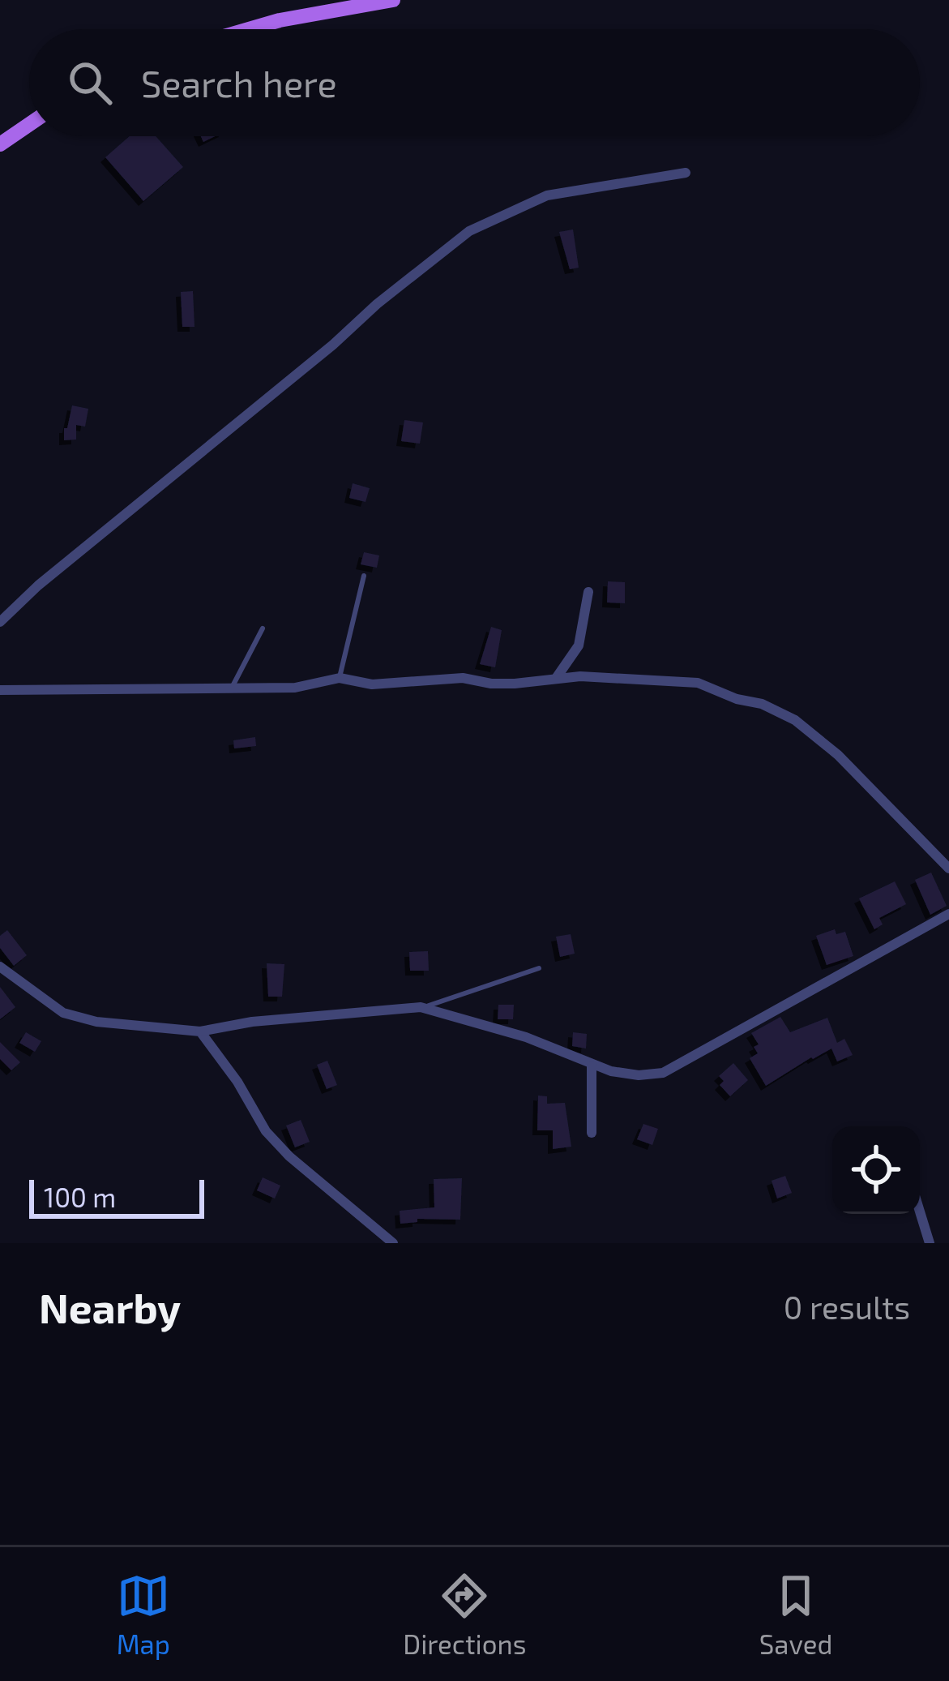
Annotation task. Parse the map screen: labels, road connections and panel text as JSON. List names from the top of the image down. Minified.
{"scale_bar":"100 m","page":{"search":"Search here","scale":"100 m","heading":["Nearby","0 results"],"nav":["Map","Directions","Saved"]}}
